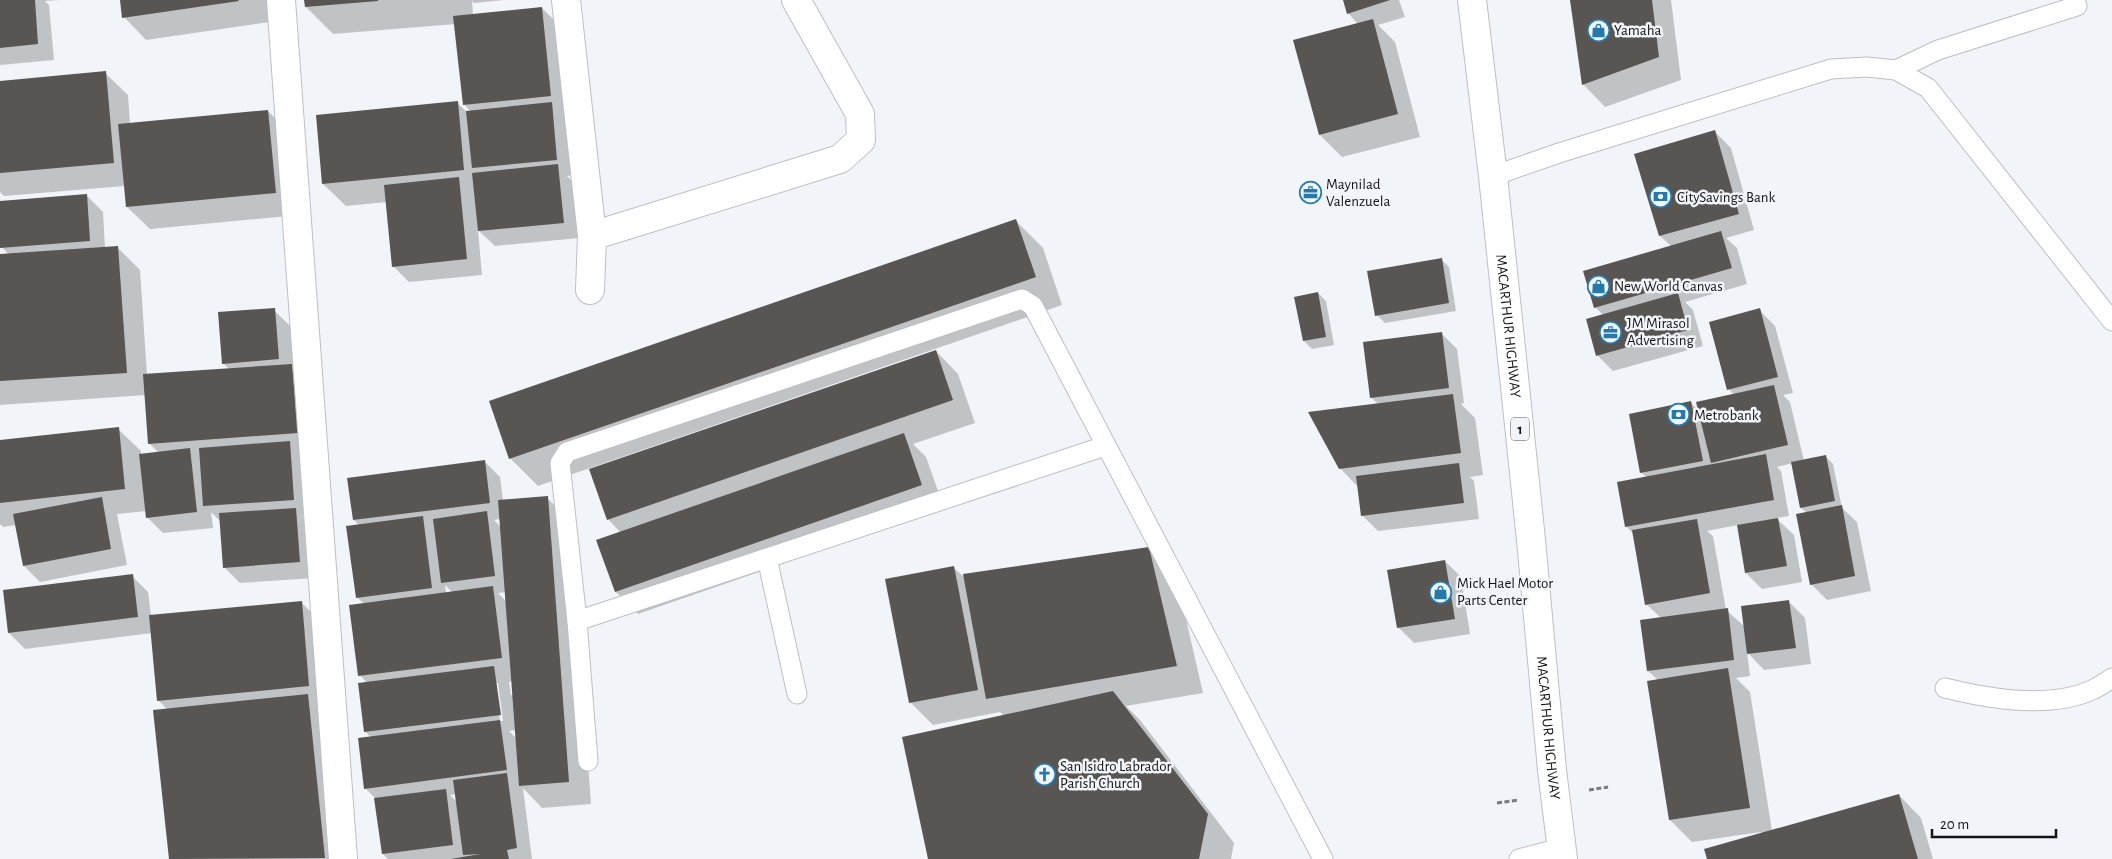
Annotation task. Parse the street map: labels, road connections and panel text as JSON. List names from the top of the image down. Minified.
{"streets":{"main road":["MACARTHUR HIGHWAY","1"]},"places":{"shop":["Yamaha","New World Canvas","Mick Hael Motor Parts Center"],"office":["Maynilad Valenzuela","JM Mirasol Advertising"],"bank":["CitySavings Bank","Metrobank"],"church":["San Isidro Labrador Parish Church"]},"scale_bar":"20 m"}
